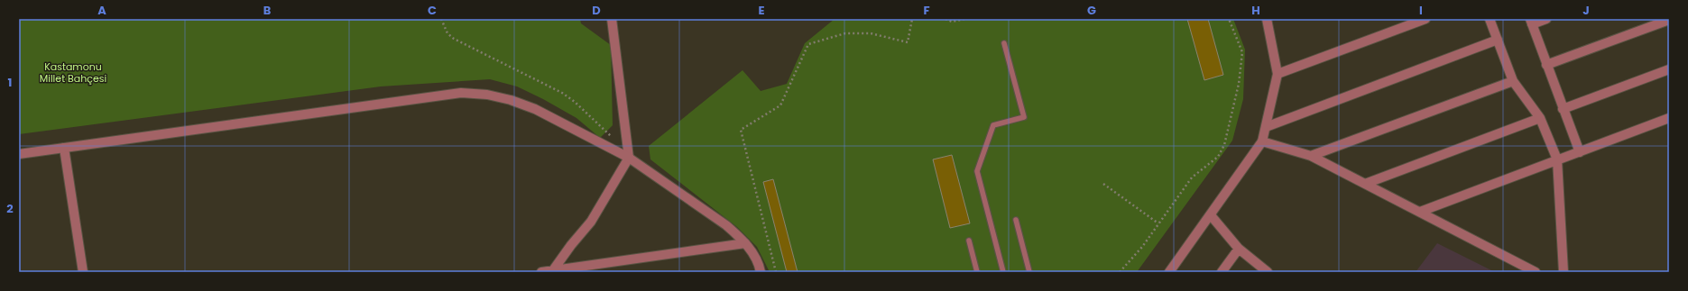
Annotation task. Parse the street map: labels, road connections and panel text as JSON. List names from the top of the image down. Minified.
{"parks":["Kastamonu Millet Bahçesi"],"grid":{"columns":["A","B","C","D","E","F","G","H","I","J"],"rows":["1","2"]}}
